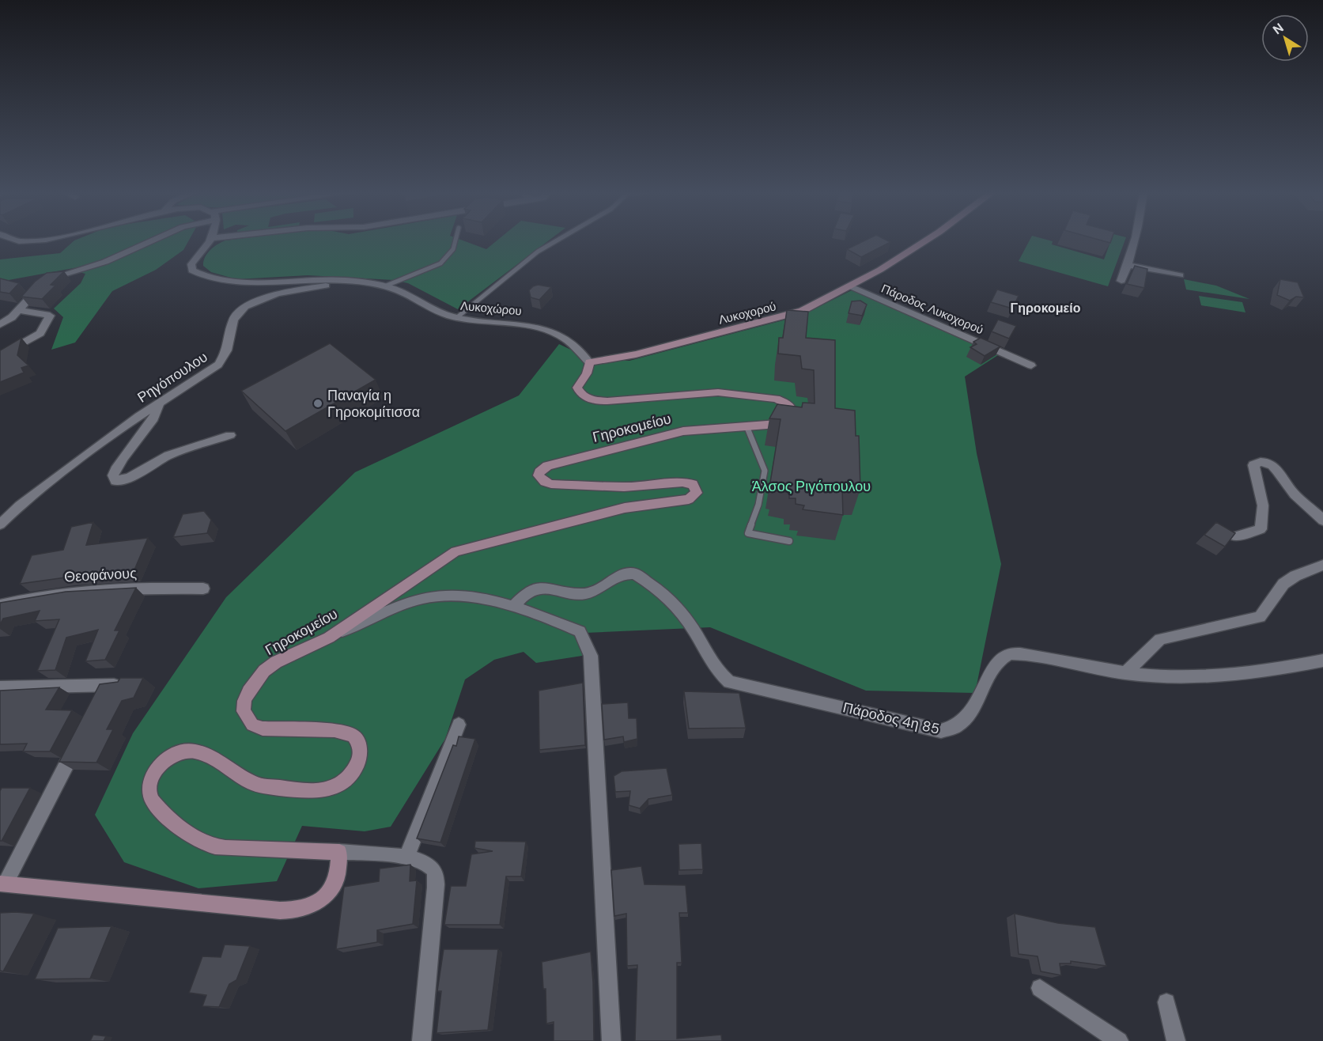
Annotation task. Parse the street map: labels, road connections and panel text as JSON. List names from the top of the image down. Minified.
{"streets":{"street":["Λυκοχώρου","Πάροδος Λυκοχορού","Λυκοχορού","Ρηγόπουλου","Γηροκομείου","Θεοφάνους","Πάροδος 4η 85"]},"crossings":[["Λυκοχώρου","Λυκοχορού"],["Λυκοχώρου","Ρηγόπουλου"],["Λυκοχώρου","Γηροκομείου"],["Πάροδος Λυκοχορού","Λυκοχορού"],["Λυκοχορού","Γηροκομείου"]],"districts":["Γηροκομείο"],"parks":["Άλσος Ριγόπουλου"],"places":["Παναγία η Γηροκομίτισσα"],"north":"top left"}
